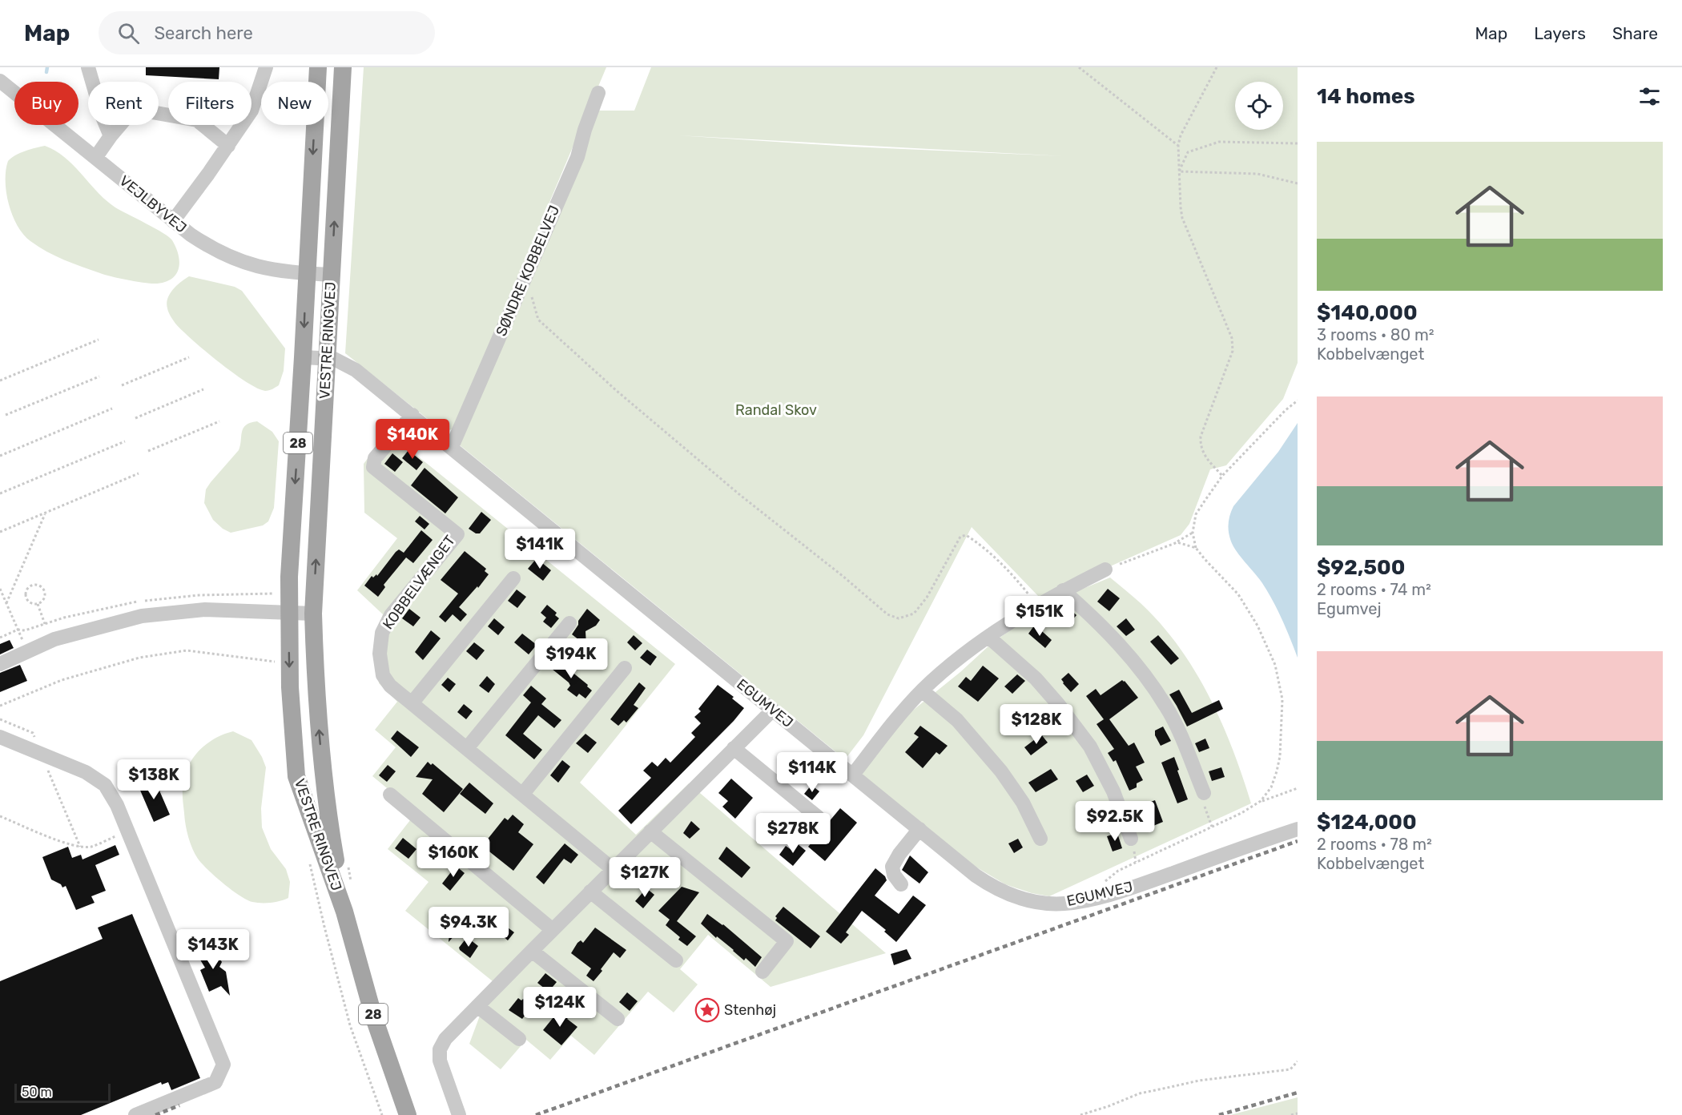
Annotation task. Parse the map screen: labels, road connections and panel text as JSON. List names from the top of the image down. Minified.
{"streets":{"main road":["VESTRE RINGVEJ","28"],"street":["VEJLBYVEJ","SØNDRE KOBBELVEJ","KOBBELVÆNGET","EGUMVEJ"]},"crossings":[["VEJLBYVEJ","VESTRE RINGVEJ"],["SØNDRE KOBBELVEJ","EGUMVEJ"],["VESTRE RINGVEJ","EGUMVEJ"],["KOBBELVÆNGET","EGUMVEJ"]],"parks":["Randal Skov"],"places":{"place":["Stenhøj"]},"scale_bar":"50 m","page":{"header":"Map","search":"Search here","nav":["Map","Layers","Share"],"heading":"14 homes","chip":["Buy","Rent","Filters","New"],"list":[{"name":"$140,000","note":"3 rooms · 80 m² · Kobbelvænget"},{"name":"$92,500","note":"2 rooms · 74 m² · Egumvej"},{"name":"$124,000","note":"2 rooms · 78 m² · Kobbelvænget"}],"price":["$140K","$141K","$151K","$194K","$128K","$114K","$138K","$92.5K","$278K","$160K","$127K","$94.3K","$143K","$124K"],"scale":"50 m"}}
